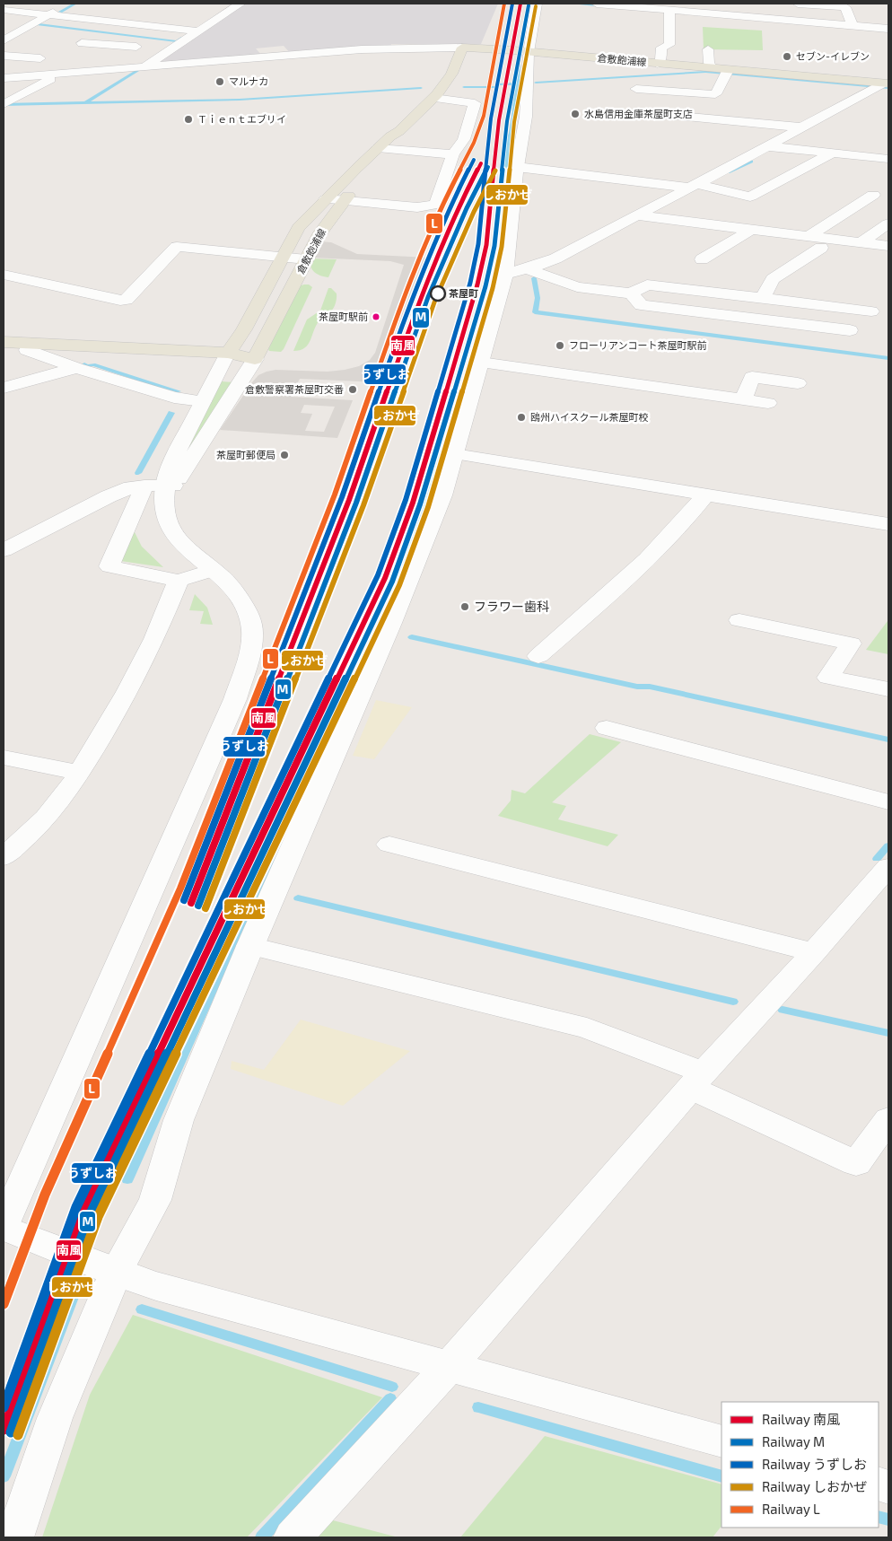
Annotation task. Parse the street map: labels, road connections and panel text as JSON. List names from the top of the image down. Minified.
{"streets":{"main road":["倉敷飽浦線"]},"places":["セブン-イレブン","マルナカ","水島信用金庫茶屋町支店","Ｔｉｅｎｔエブリイ","茶屋町","茶屋町駅前","フローリアンコート茶屋町駅前","倉敷警察署茶屋町交番","鴎州ハイスクール茶屋町校","茶屋町郵便局","フラワー歯科"],"lines":["rail line 南風","rail line うずしお","rail line L","rail line M","rail line しおかぜ"],"legend":["Railway 南風","Railway M","Railway うずしお","Railway しおかぜ","Railway L"]}
